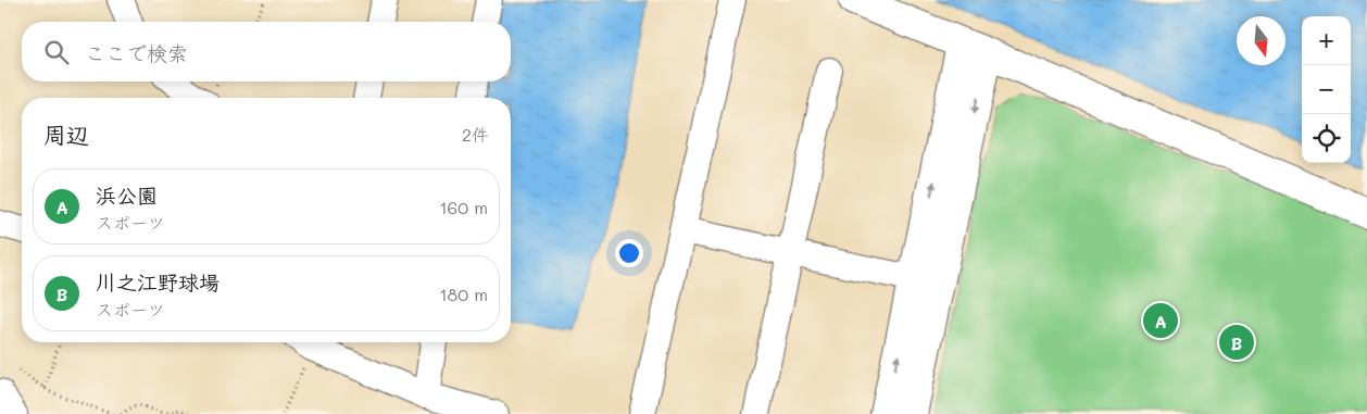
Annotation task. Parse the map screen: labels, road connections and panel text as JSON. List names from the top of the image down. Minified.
{"north":"bottom","page":{"map_buttons":["+","−"],"search":"ここで検索","heading":["周辺","2件"],"list":[{"mark":"A","name":"浜公園","note":"スポーツ","value":"160 m"},{"mark":"B","name":"川之江野球場","note":"スポーツ","value":"180 m"}],"pins":["A","B"]}}
